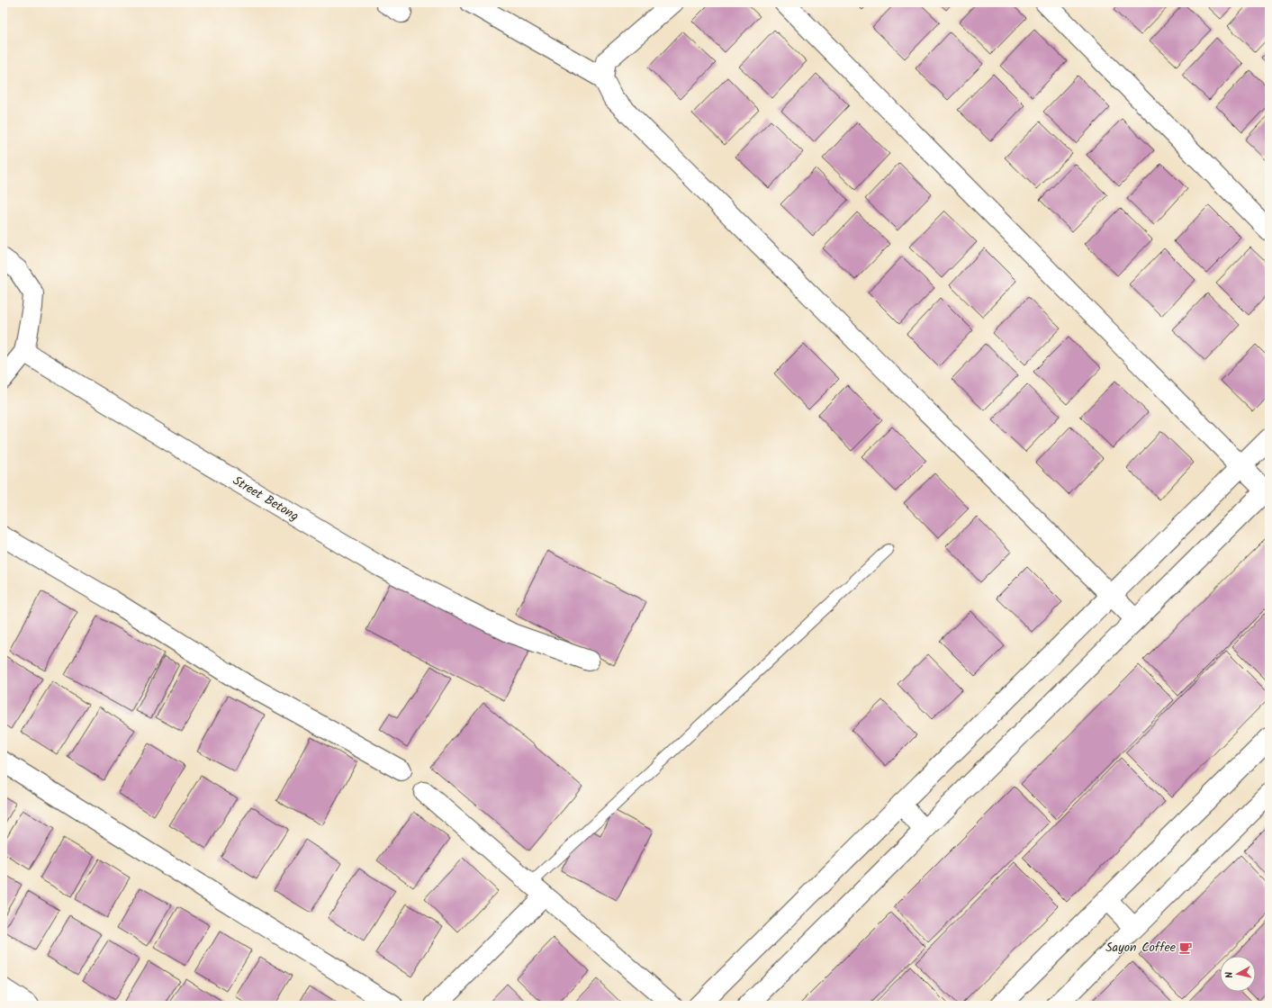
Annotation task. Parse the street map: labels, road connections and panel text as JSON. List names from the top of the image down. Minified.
{"streets":{"street":["Street Betong"]},"places":{"cafe":["Sayon Coffee"]},"north":"left"}
